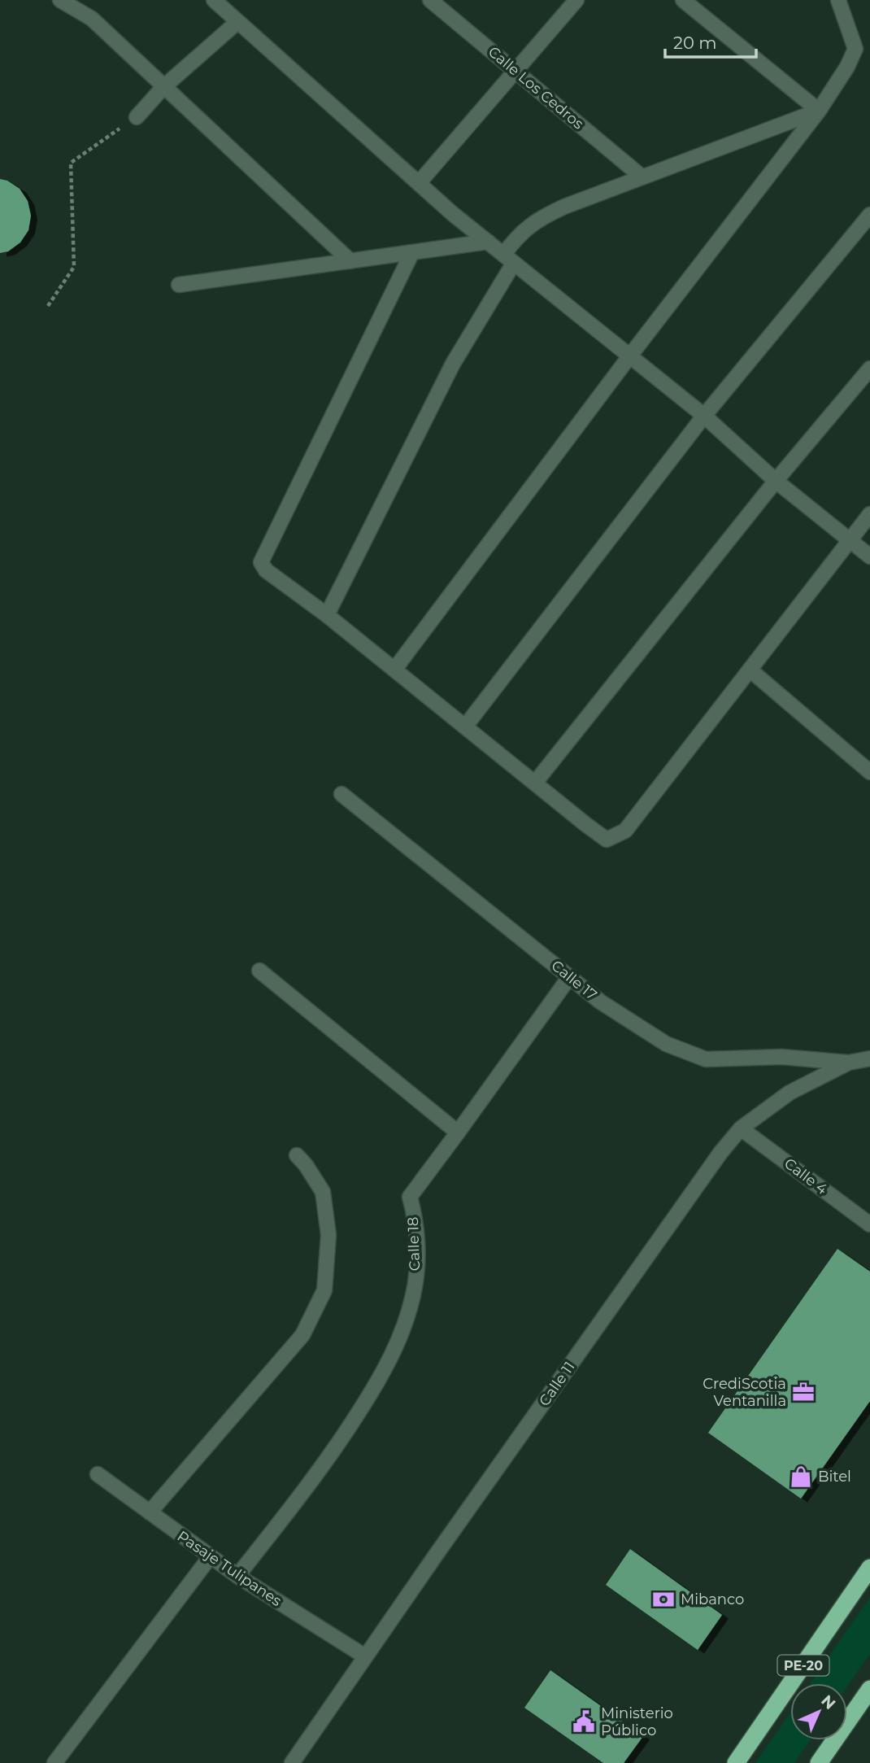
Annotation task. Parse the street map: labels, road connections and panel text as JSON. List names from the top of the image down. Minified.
{"streets":{"highway":["PE-20"],"street":["Calle Los Cedros","Calle 17","Calle 4","Calle 18","Calle 11","Pasaje Tulipanes"]},"crossings":[["Calle 17","Calle 18"],["Calle 17","Calle 11"],["Calle 4","Calle 11"],["Calle 18","Pasaje Tulipanes"],["Calle 11","Pasaje Tulipanes"]],"places":{"office":["CrediScotia Ventanilla"],"shop":["Bitel"],"bank":["Mibanco"],"public building":["Ministerio Público"]},"scale_bar":"20 m","north":"top right"}
